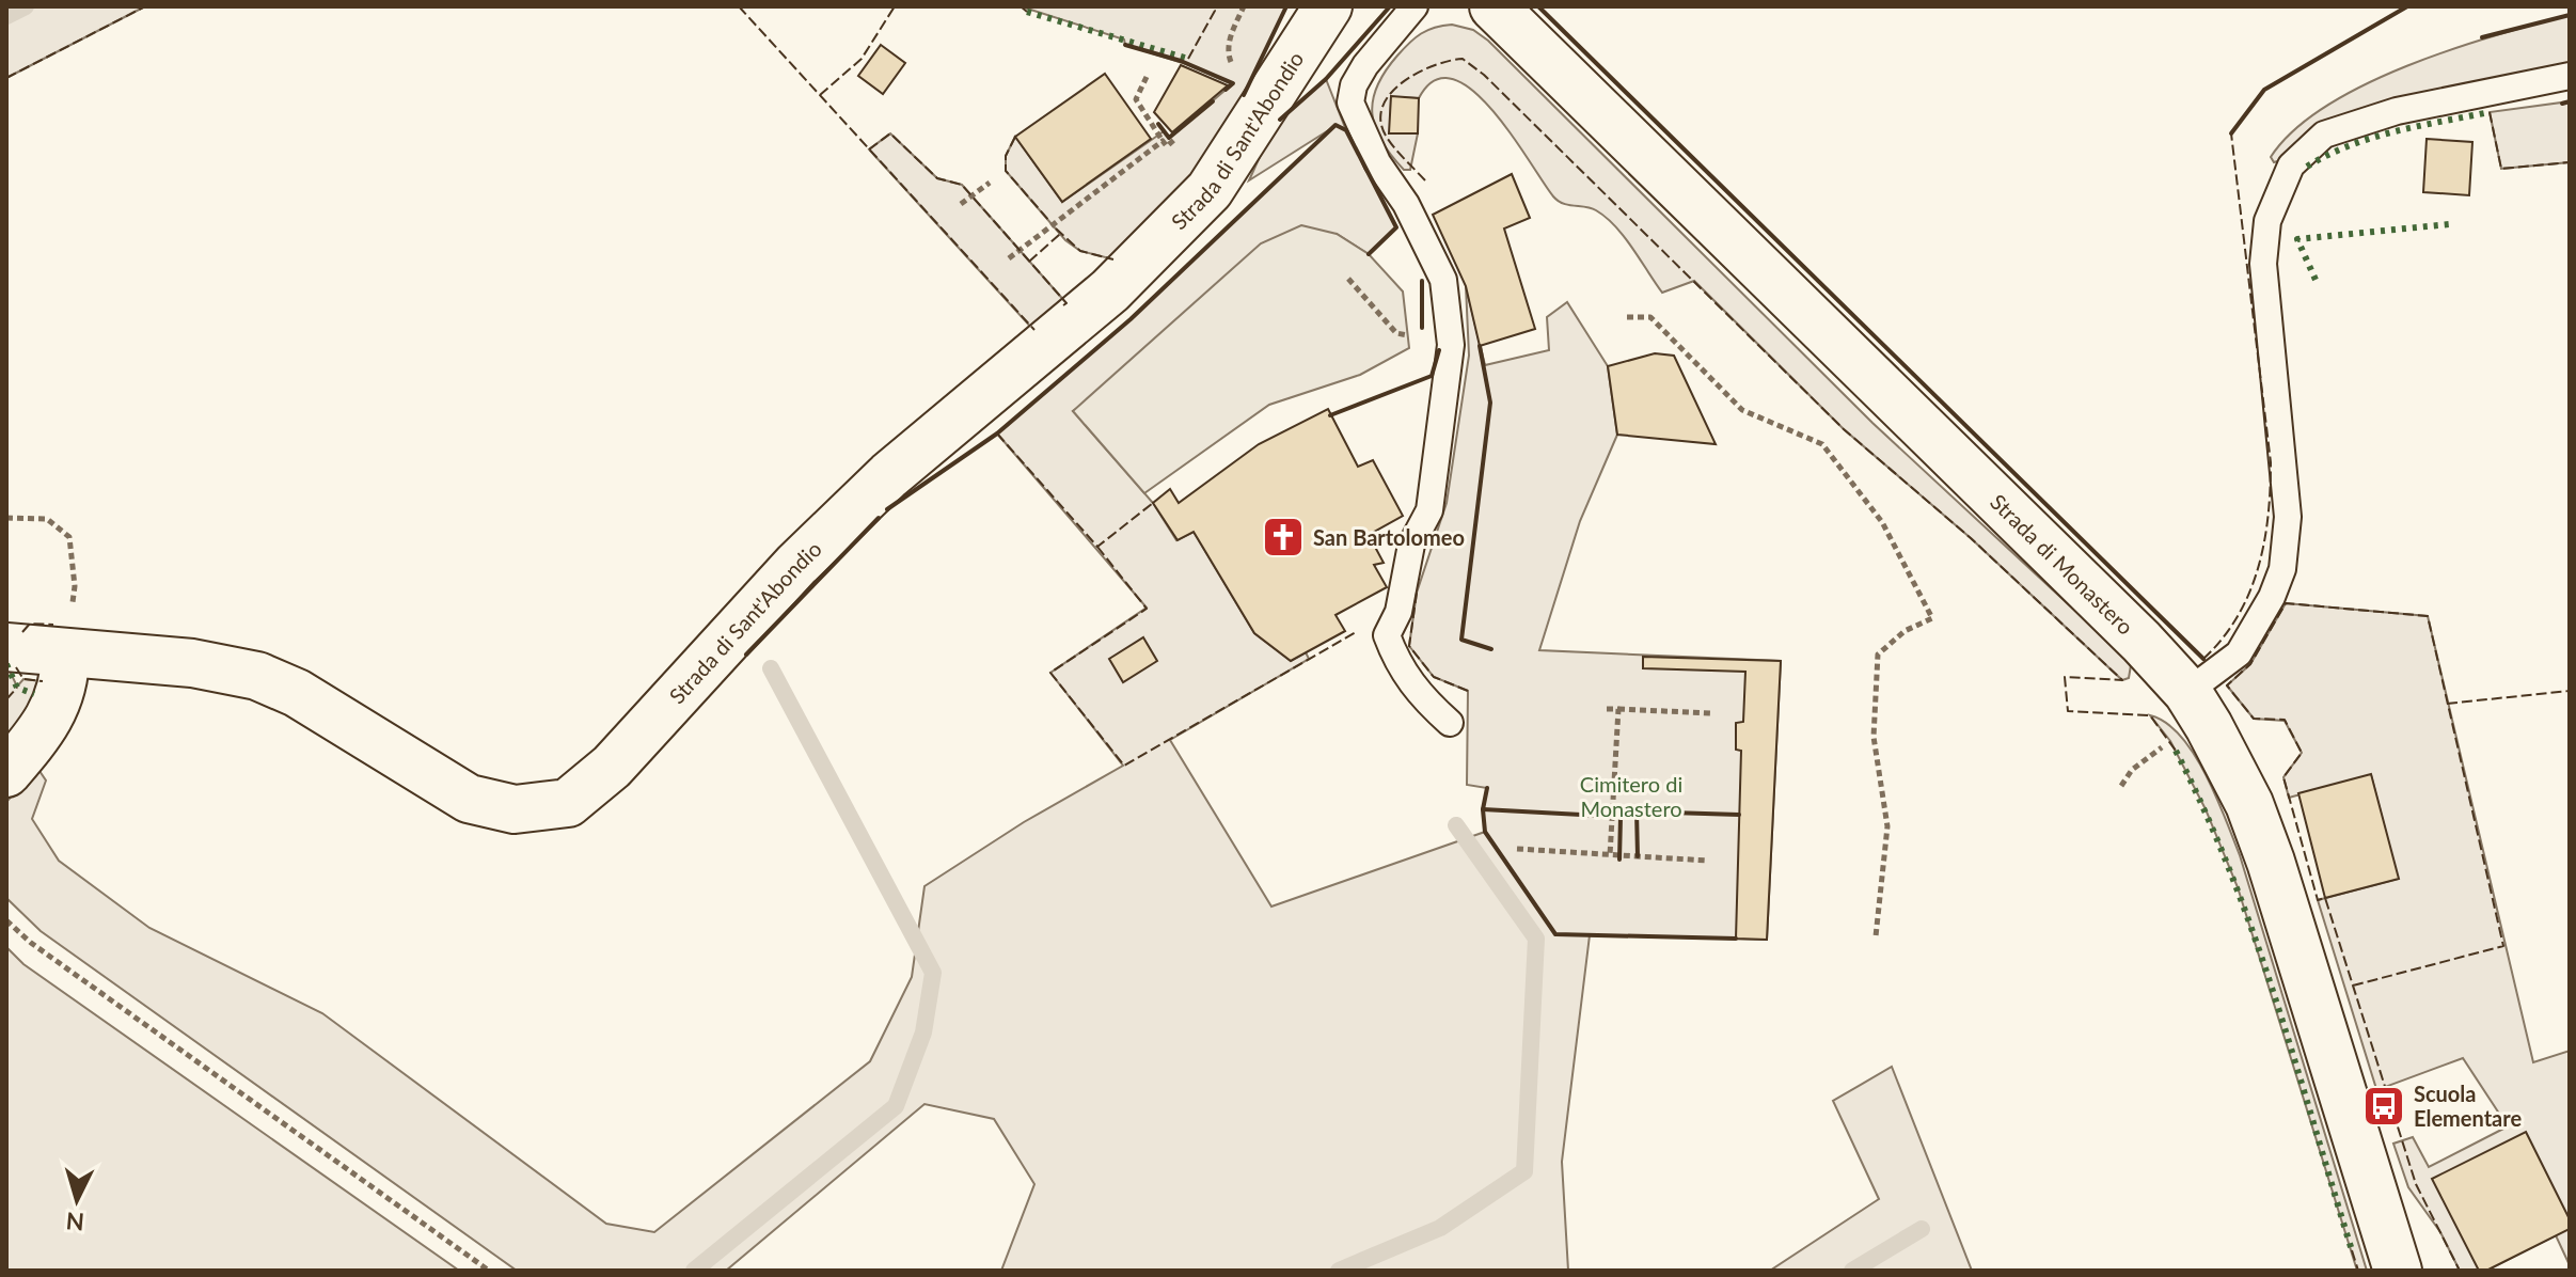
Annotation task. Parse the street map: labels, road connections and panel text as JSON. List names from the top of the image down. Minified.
{"streets":{"street":["Strada di Sant'Abondio","Strada di Monastero"]},"parks":["Cimitero di Monastero"],"places":{"church":["San Bartolomeo"],"bus stop":["Scuola Elementare"]},"north":"bottom"}
